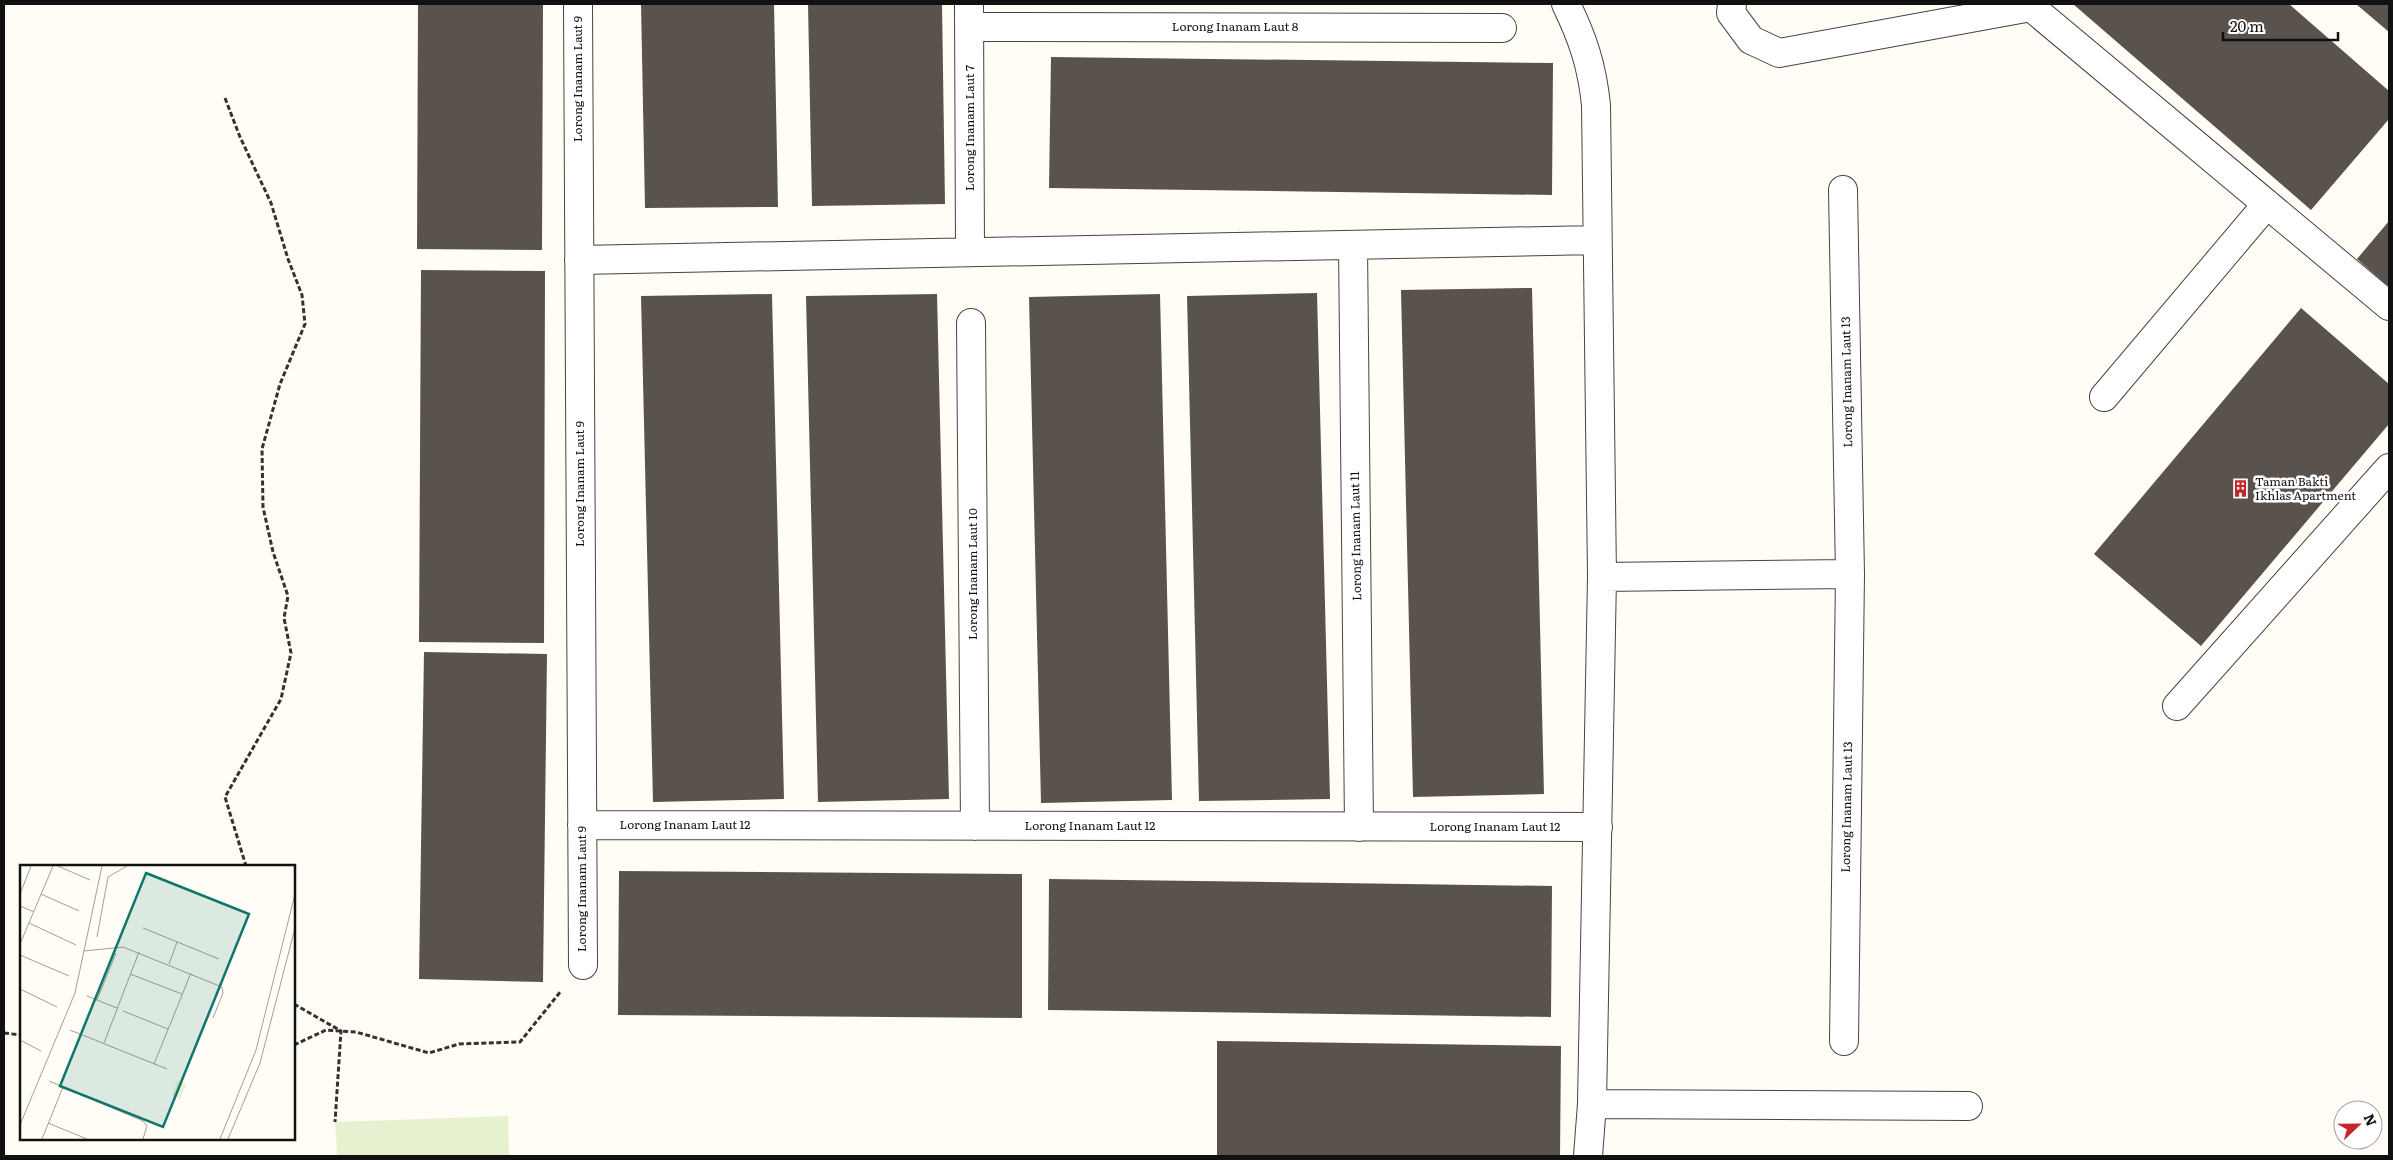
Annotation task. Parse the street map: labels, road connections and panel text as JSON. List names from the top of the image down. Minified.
{"streets":{"street":["Lorong Inanam Laut 8","Lorong Inanam Laut 9","Lorong Inanam Laut 7","Lorong Inanam Laut 13","Lorong Inanam Laut 11","Lorong Inanam Laut 10","Lorong Inanam Laut 12"]},"crossings":[["Lorong Inanam Laut 8","Lorong Inanam Laut 7"],["Lorong Inanam Laut 9","Lorong Inanam Laut 12"],["Lorong Inanam Laut 11","Lorong Inanam Laut 12"],["Lorong Inanam Laut 10","Lorong Inanam Laut 12"]],"places":{"building":["Taman Bakti Ikhlas Apartment"]},"scale_bar":"20 m","north":"right"}
